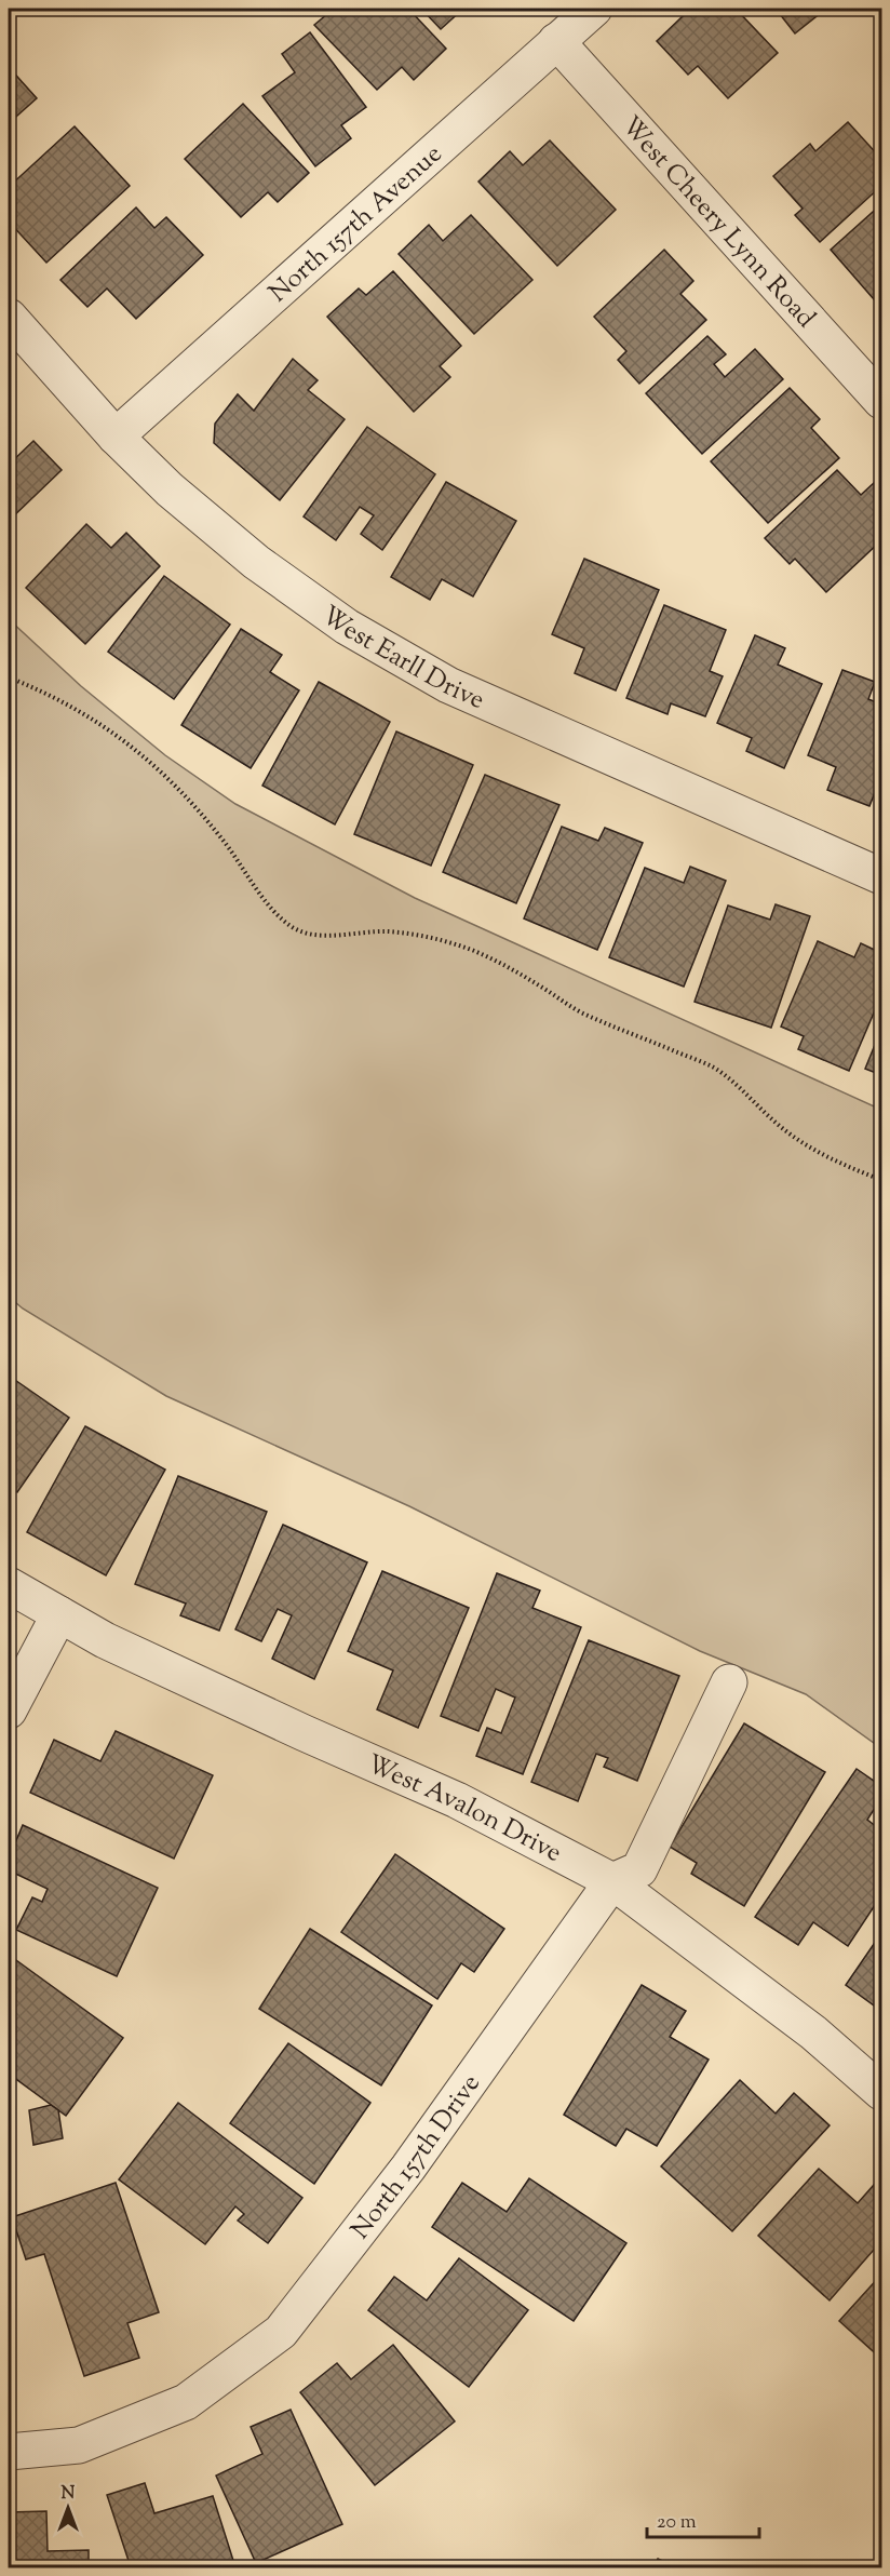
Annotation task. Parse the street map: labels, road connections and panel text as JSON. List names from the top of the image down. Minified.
{"streets":{"street":["West Cheery Lynn Road","North 157th Avenue","West Earll Drive","West Avalon Drive","North 157th Drive"]},"crossings":[["West Cheery Lynn Road","North 157th Avenue"],["North 157th Avenue","West Earll Drive"],["West Avalon Drive","North 157th Drive"]],"scale_bar":"20 m","north":"top"}
